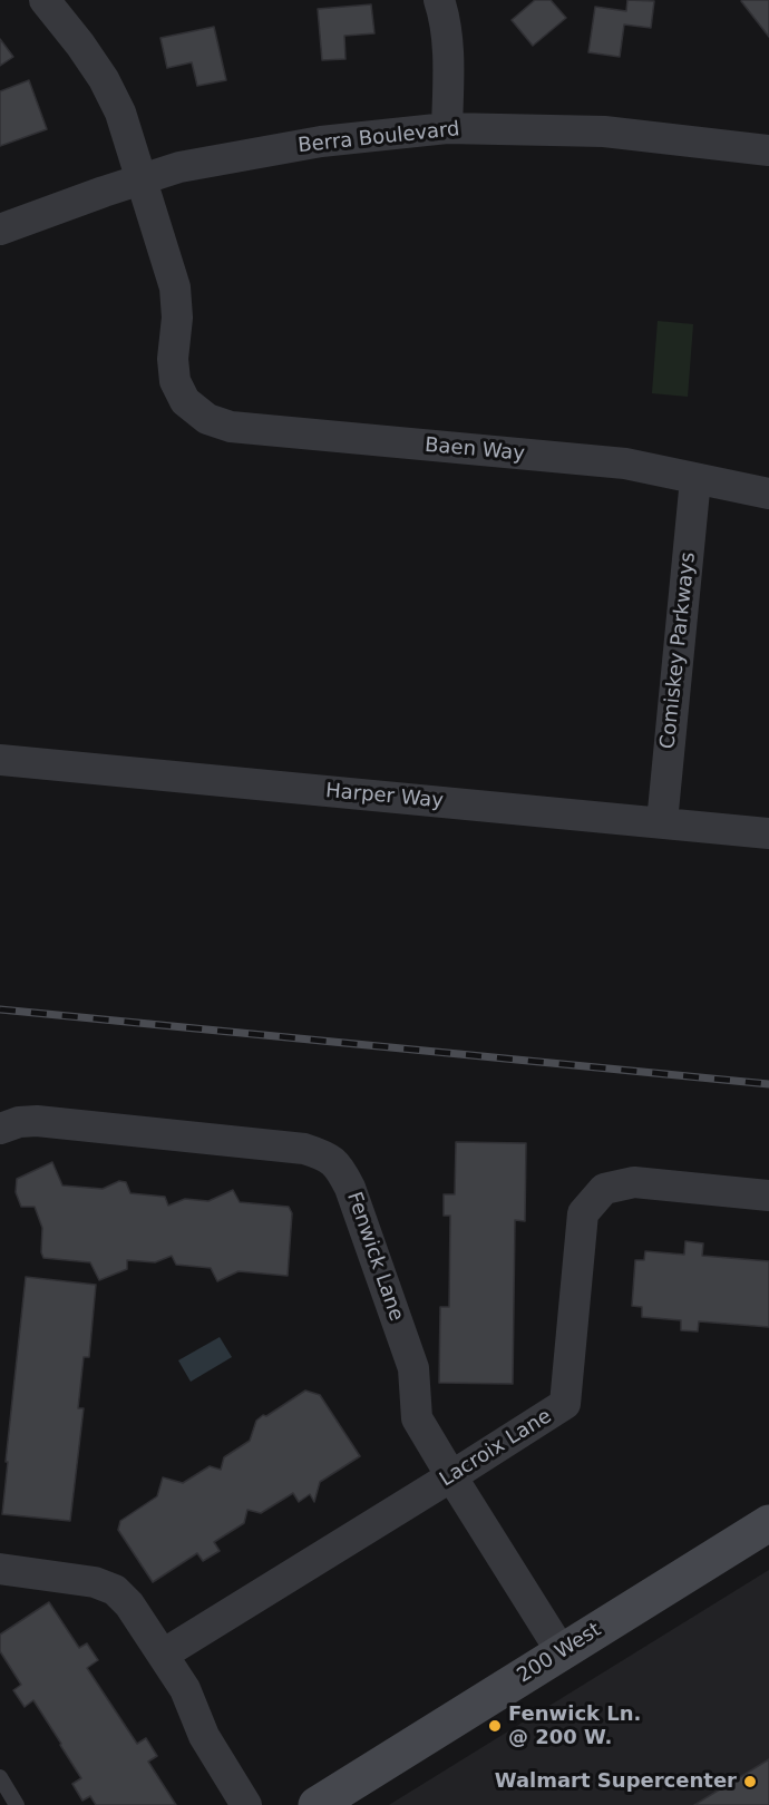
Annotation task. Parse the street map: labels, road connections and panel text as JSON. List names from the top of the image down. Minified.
{"streets":{"street":["Berra Boulevard","Baen Way","Comiskey Parkways","Harper Way","Fenwick Lane","Lacroix Lane","200 West"]},"crossings":[["Berra Boulevard","Baen Way"],["Baen Way","Comiskey Parkways"],["Comiskey Parkways","Harper Way"],["Fenwick Lane","Lacroix Lane"],["Fenwick Lane","200 West"]],"places":["Fenwick Ln. @ 200 W.","Walmart Supercenter"]}
